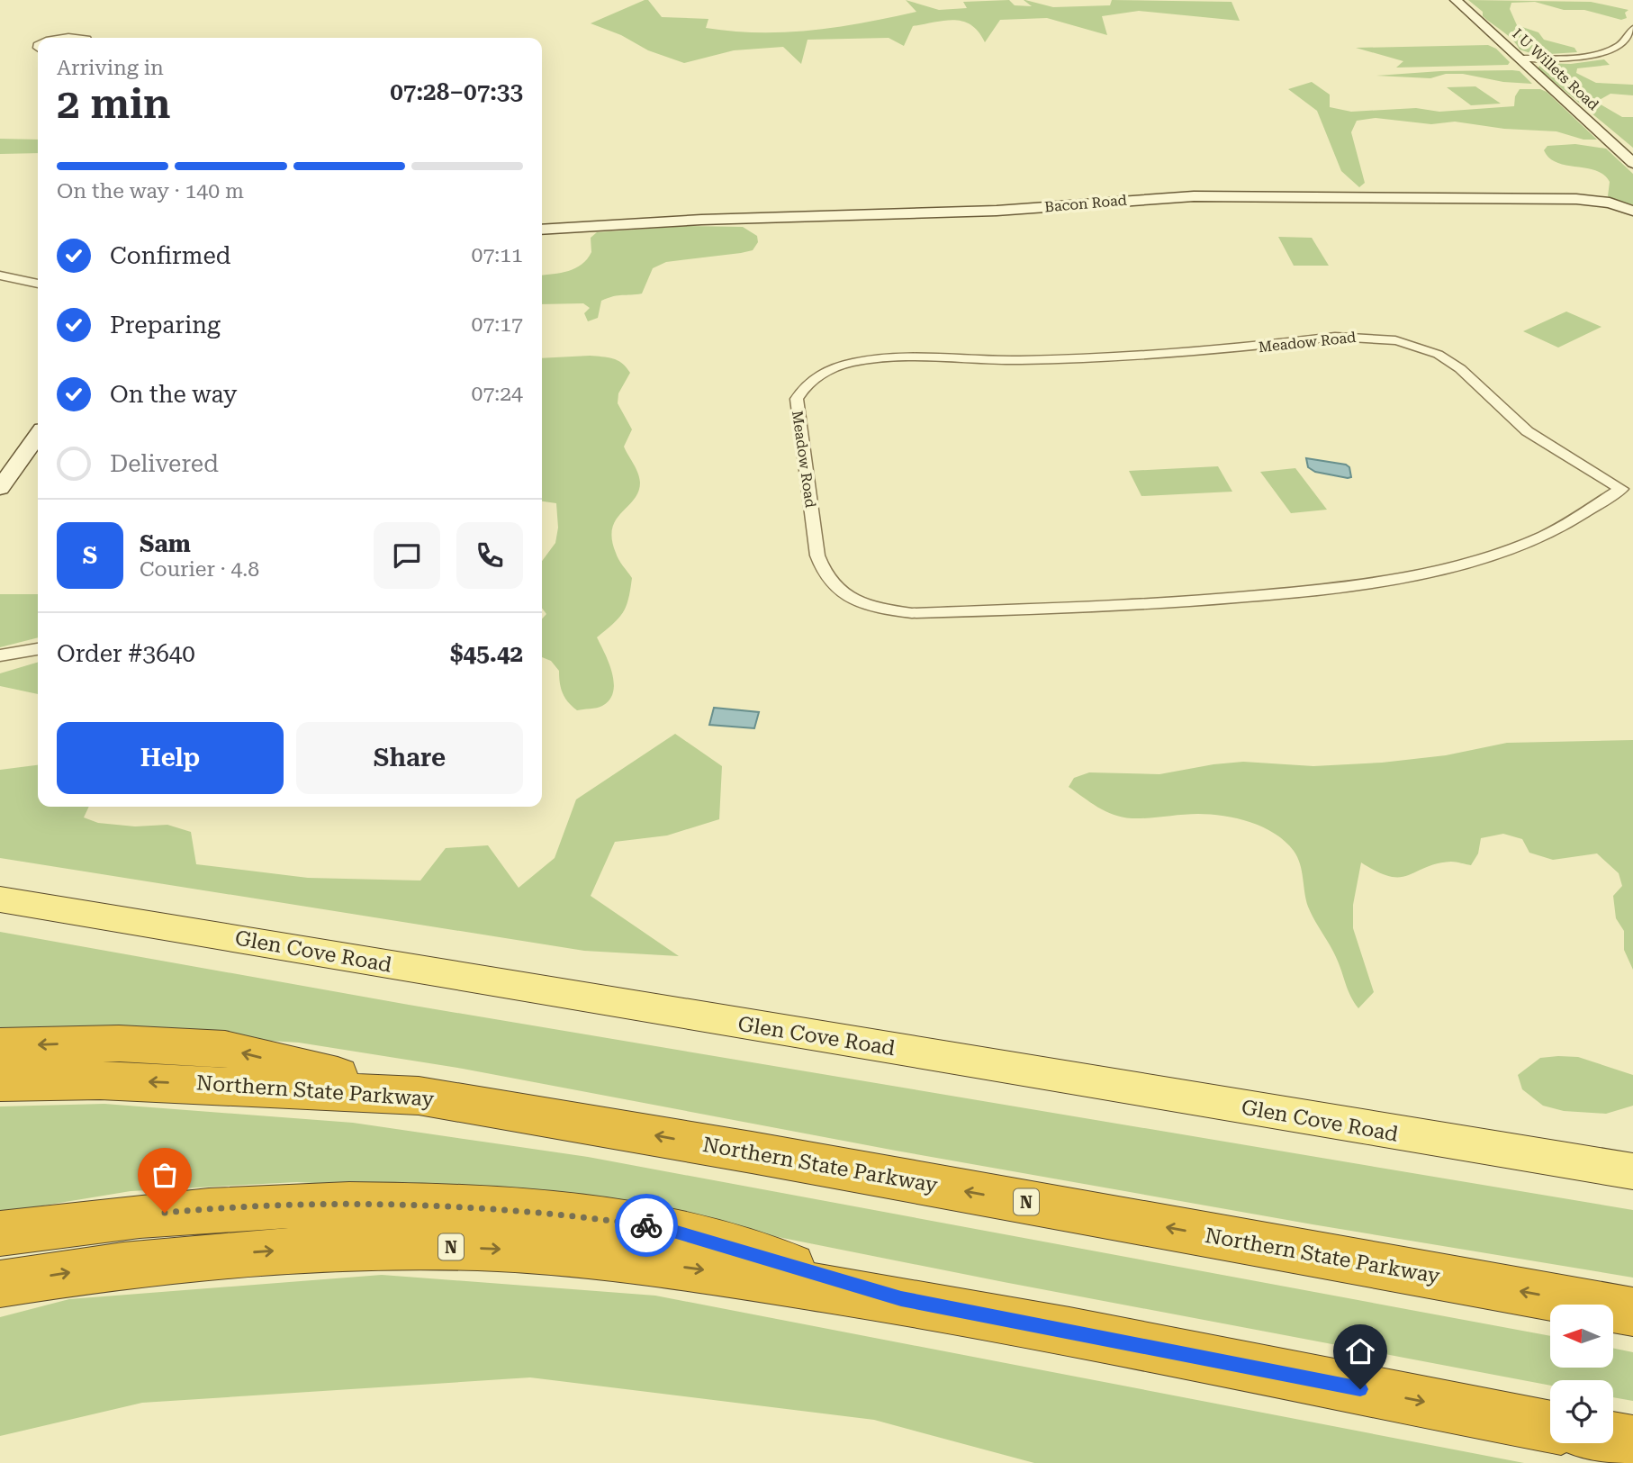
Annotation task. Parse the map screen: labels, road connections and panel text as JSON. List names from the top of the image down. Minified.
{"streets":{"highway":["Northern State Parkway","N"],"main road":["Glen Cove Road"],"street":["I U Willets Road","Bacon Road","Meadow Road"]},"north":"left","page":{"heading":["2 min","Arriving in","07:28–07:33"],"panel":["Sam","Courier · 4.8","Order #3640","$45.42"],"bar":"On the way · 140 m","list":[["Confirmed","07:11"],["Preparing","07:17"],["On the way","07:24"],"Delivered"],"round":"S","buttons":["Help","Share"]}}
